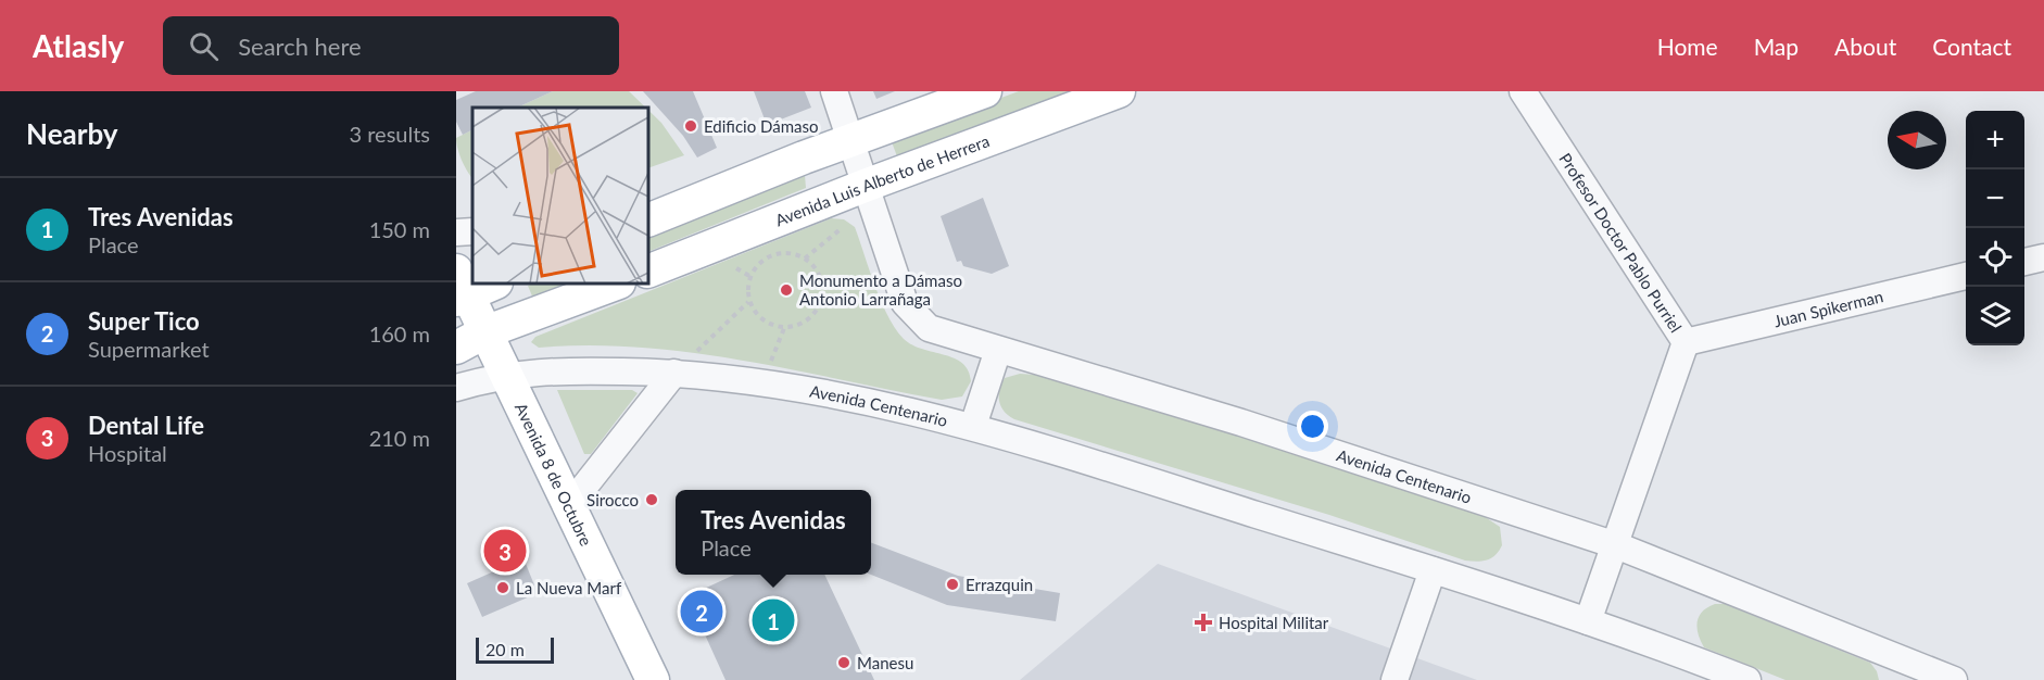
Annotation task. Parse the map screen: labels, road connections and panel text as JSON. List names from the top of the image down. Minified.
{"streets":{"main road":["Avenida Luis Alberto de Herrera","Avenida 8 de Octubre"],"street":["Profesor Doctor Pablo Purriel","Juan Spikerman","Avenida Centenario"]},"crossings":[["Avenida Luis Alberto de Herrera","Avenida Centenario"],["Profesor Doctor Pablo Purriel","Juan Spikerman"],["Profesor Doctor Pablo Purriel","Avenida Centenario"],["Avenida Centenario","Avenida 8 de Octubre"]],"places":{"other":["Edificio Dámaso","Monumento a Dámaso Antonio Larrañaga","Sirocco","Errazquin","La Nueva Marf","Manesu"],"health":["Hospital Militar"]},"scale_bar":"20 m","north":"left","page":{"header":"Atlasly","search":"Search here","nav":["Home","Map","About","Contact"],"heading":["Nearby","3 results"],"map_buttons":["+","−"],"list":[{"mark":"1","name":"Tres Avenidas","note":"Place","value":"150 m"},{"mark":"2","name":"Super Tico","note":"Supermarket","value":"160 m"},{"mark":"3","name":"Dental Life","note":"Hospital","value":"210 m"}],"popup":["Tres Avenidas","Place"],"pins":["3","2","1"],"scale":"20 m"}}
